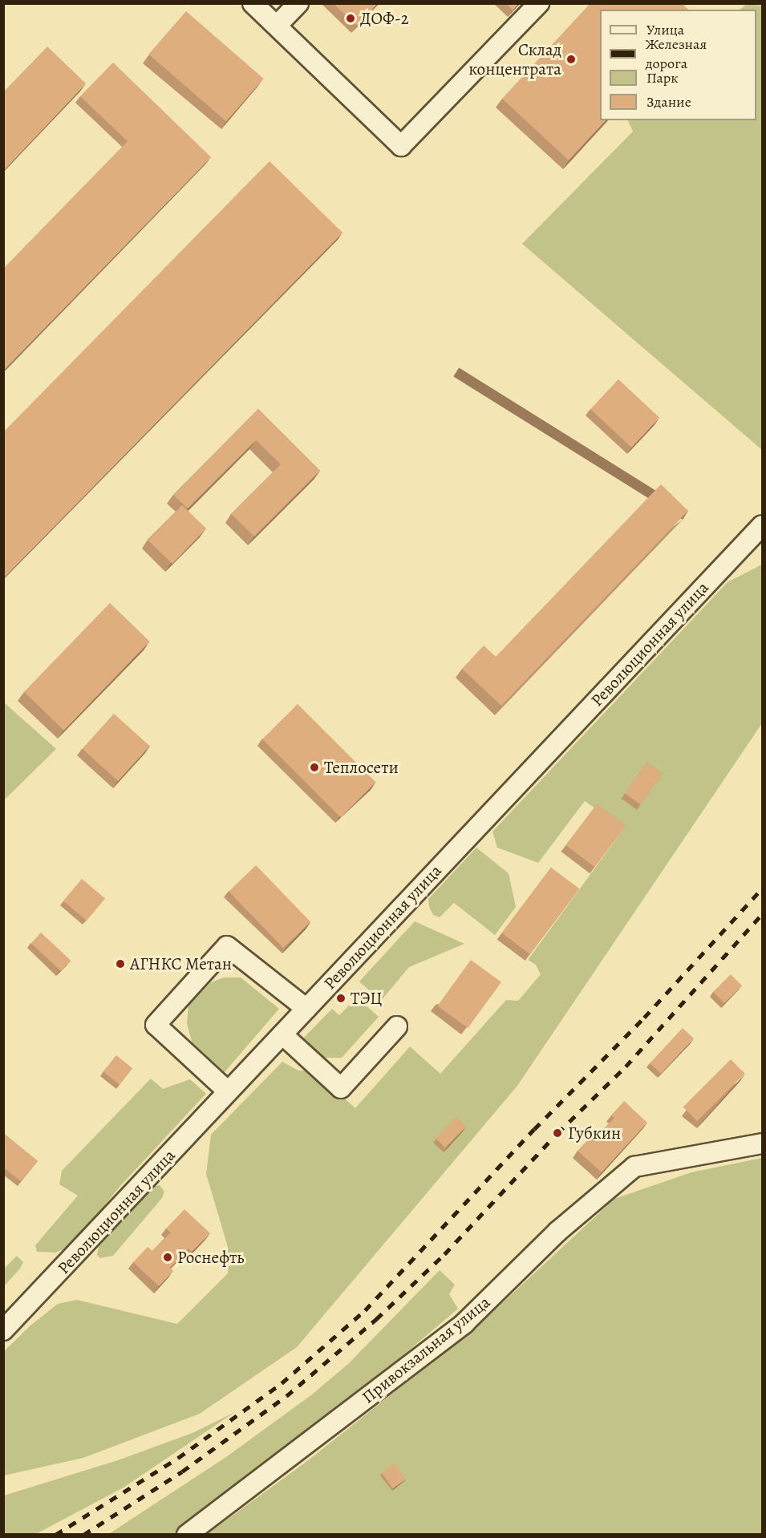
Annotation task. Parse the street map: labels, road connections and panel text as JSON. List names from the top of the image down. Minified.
{"streets":{"street":["Революционная улица","Привокзальная улица"]},"places":["ДОФ-2","Склад концентрата","Теплосети","АГНКС Метан","ТЭЦ","Губкин","Роснефть"],"legend":["Улица","Железная дорога","Парк","Здание"]}
